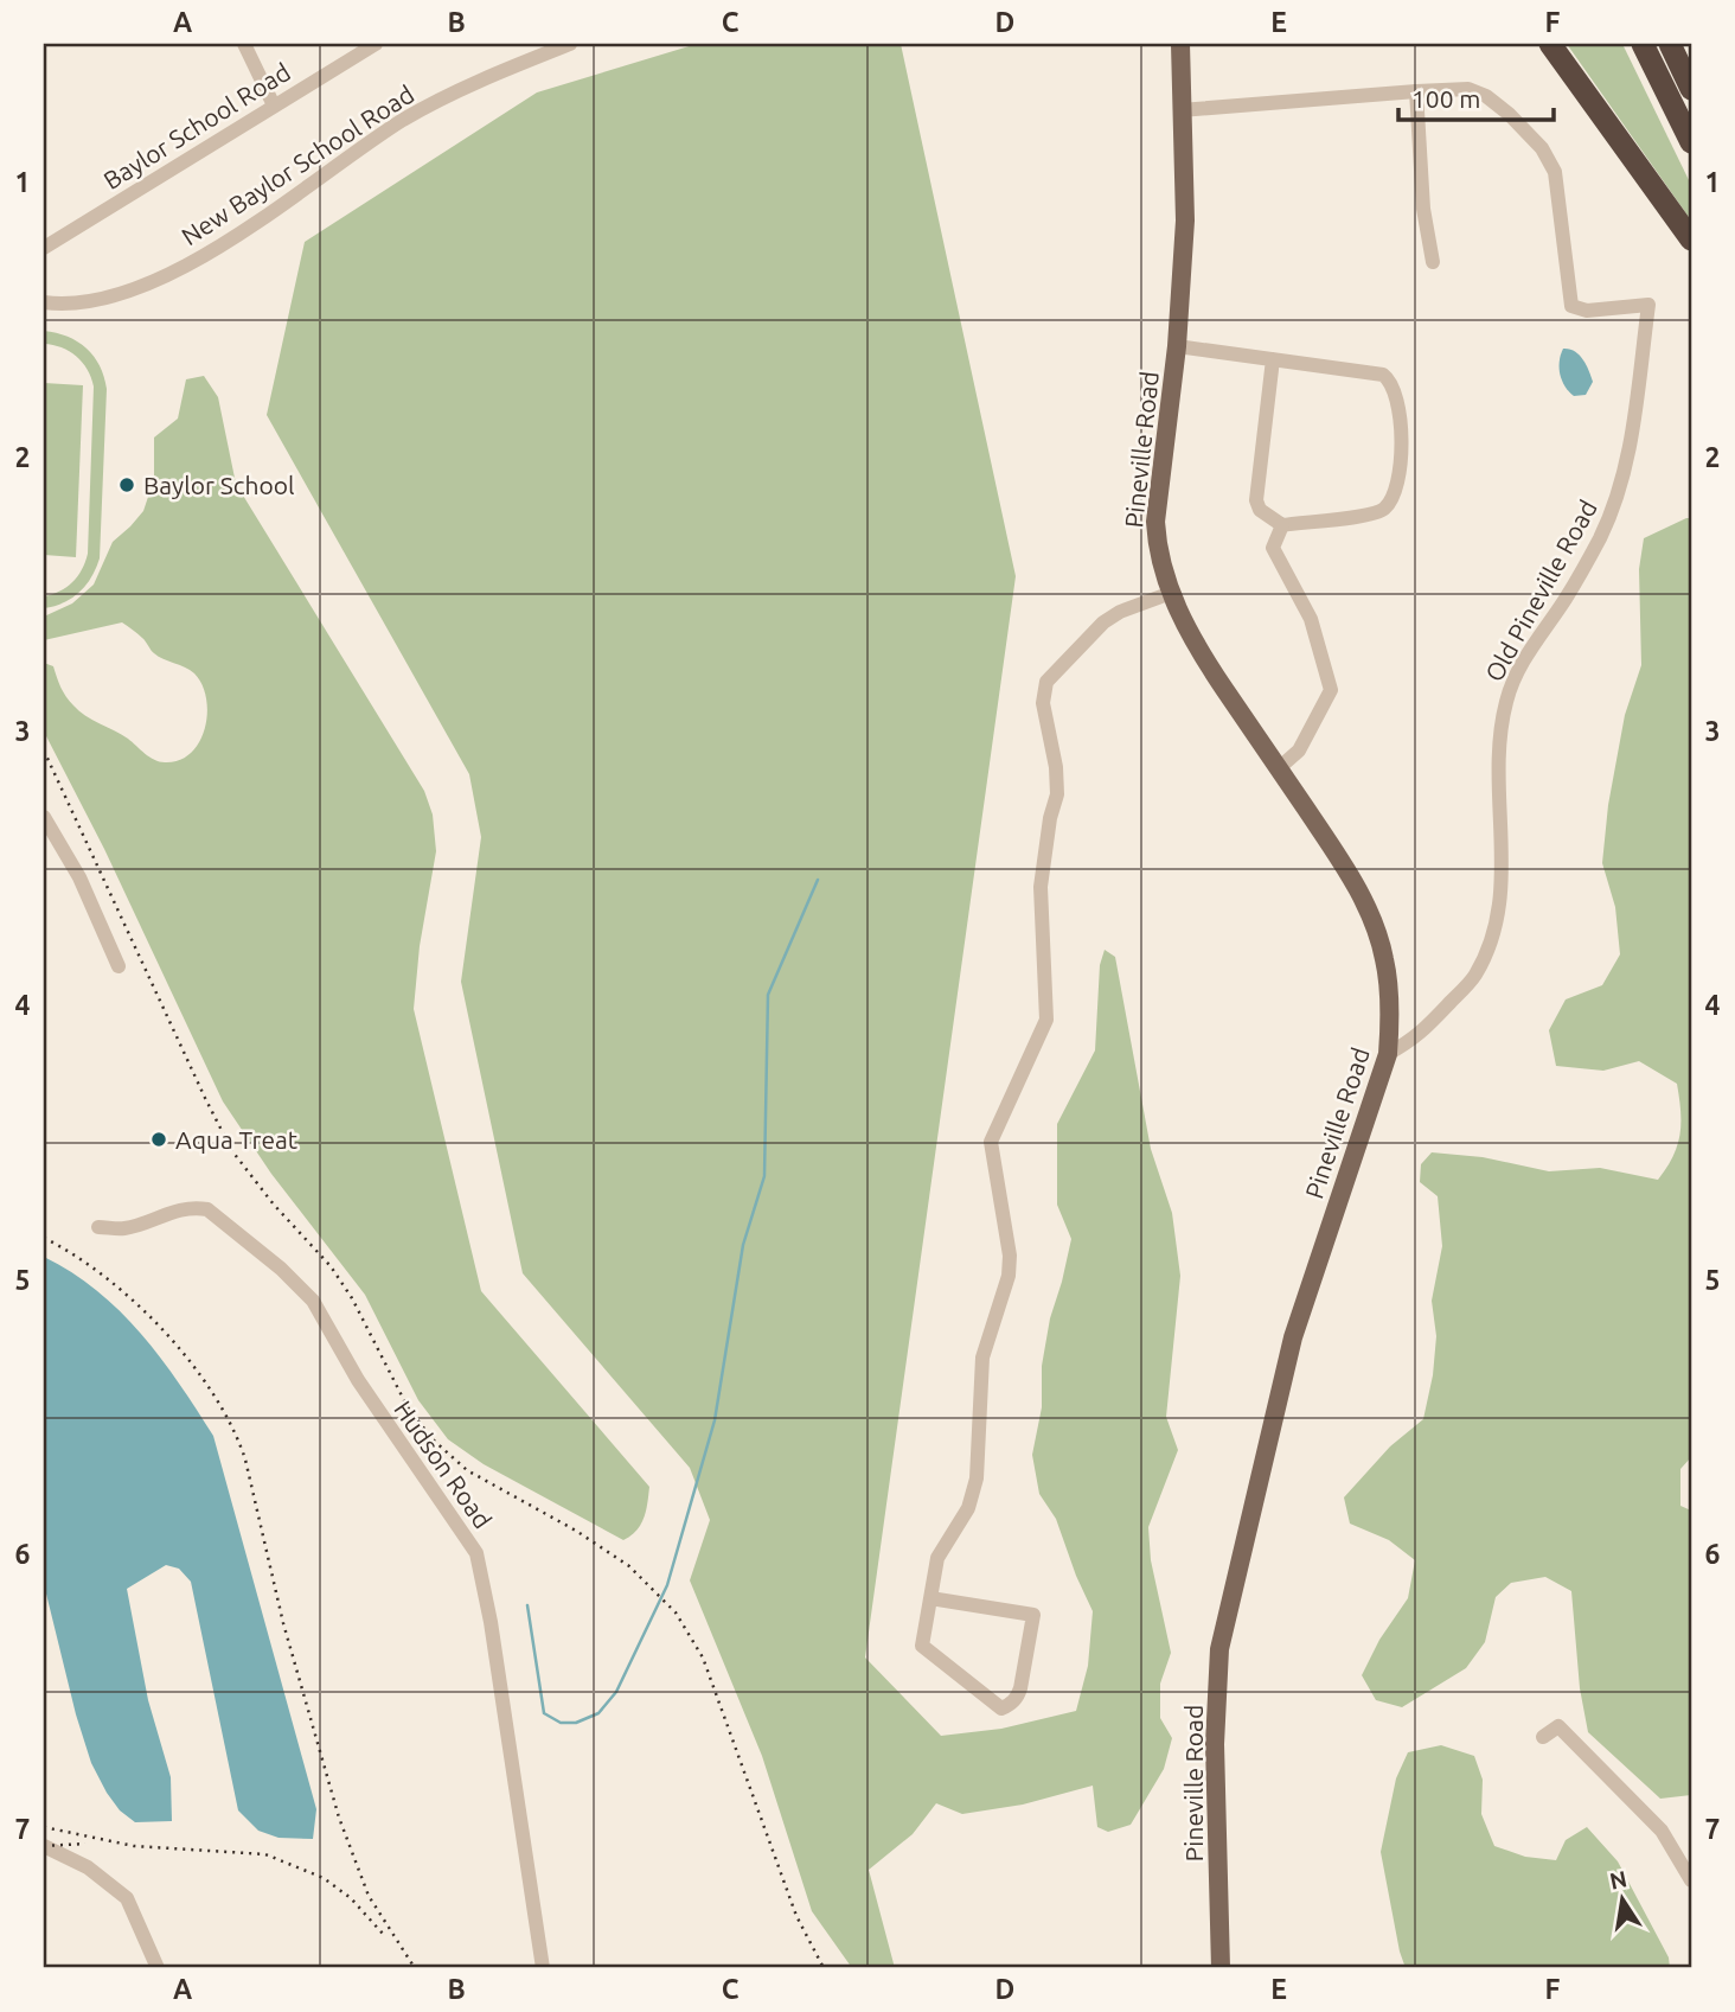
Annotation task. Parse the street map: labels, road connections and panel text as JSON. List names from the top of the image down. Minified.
{"streets":{"main road":["Pineville Road"],"street":["Baylor School Road","New Baylor School Road","Old Pineville Road","Hudson Road"]},"crossings":[["Pineville Road","Old Pineville Road"]],"places":["Baylor School","Aqua Treat"],"scale_bar":"100 m","north":"top","grid":{"columns":["A","B","C","D","E","F"],"rows":["1","2","3","4","5","6","7"]}}
